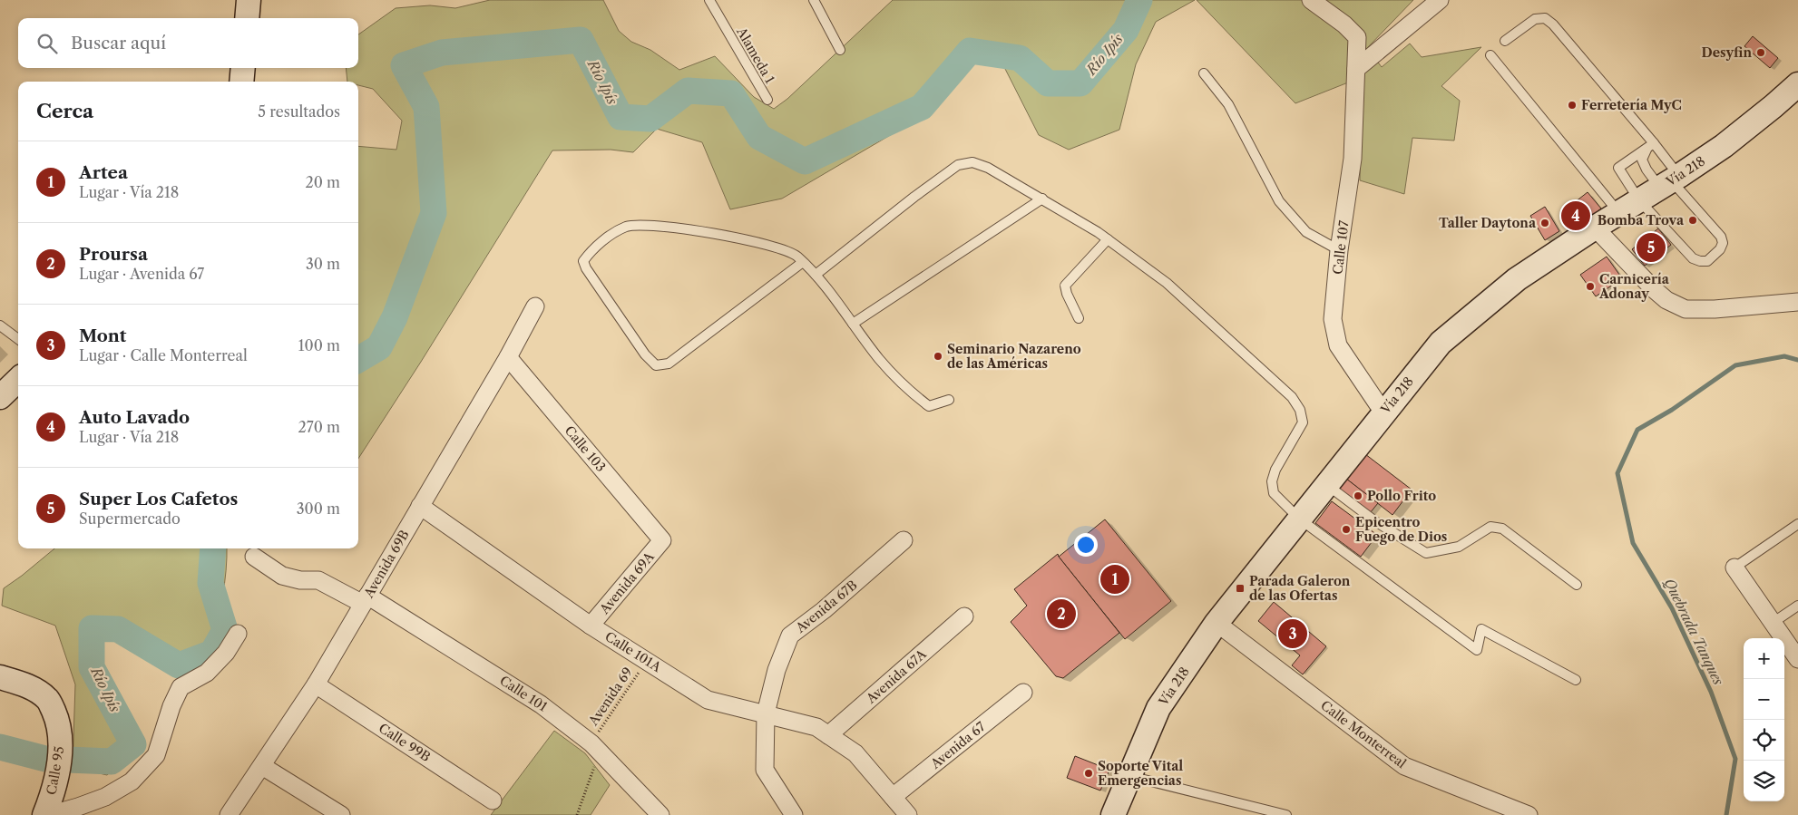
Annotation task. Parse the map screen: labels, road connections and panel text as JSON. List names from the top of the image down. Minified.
{"streets":{"main road":["Vía 218","Calle 95"],"street":["Calle 107","Calle 103","Avenida 69B","Avenida 69A","Avenida 67B","Calle 101A","Avenida 67A","Calle 101","Calle Monterreal","Calle 99B","Avenida 67"],"lane":["Alameda 1"],"path":["Avenida 69"]},"crossings":[["Vía 218","Calle 107"],["Vía 218","Calle Monterreal"],["Calle 103","Avenida 69B"],["Calle 103","Avenida 69A"],["Avenida 69B","Calle 101A"],["Avenida 69B","Calle 101"],["Avenida 69B","Calle 99B"],["Avenida 69A","Calle 101A"],["Avenida 67B","Calle 101A"],["Calle 101A","Avenida 69"],["Calle 101","Avenida 69"]],"water":["Río Ipís","Quebrada Tanques"],"places":{"other":["Desyfin","Ferretería MyC","Bomba Trova","Taller Daytona","Carnicería Adonay","Seminario Nazareno de las Américas","Pollo Frito","Epicentro Fuego de Dios","Soporte Vital Emergencias"],"transit":["Parada Galeron de las Ofertas"]},"page":{"search":"Buscar aquí","heading":["Cerca","5 resultados"],"list":[{"mark":"1","name":"Artea","note":"Lugar · Vía 218","value":"20 m"},{"mark":"2","name":"Proursa","note":"Lugar · Avenida 67","value":"30 m"},{"mark":"3","name":"Mont","note":"Lugar · Calle Monterreal","value":"100 m"},{"mark":"4","name":"Auto Lavado","note":"Lugar · Vía 218","value":"270 m"},{"mark":"5","name":"Super Los Cafetos","note":"Supermercado","value":"300 m"}],"pins":["4","5","1","2","3"],"map_buttons":["+","−"]}}
